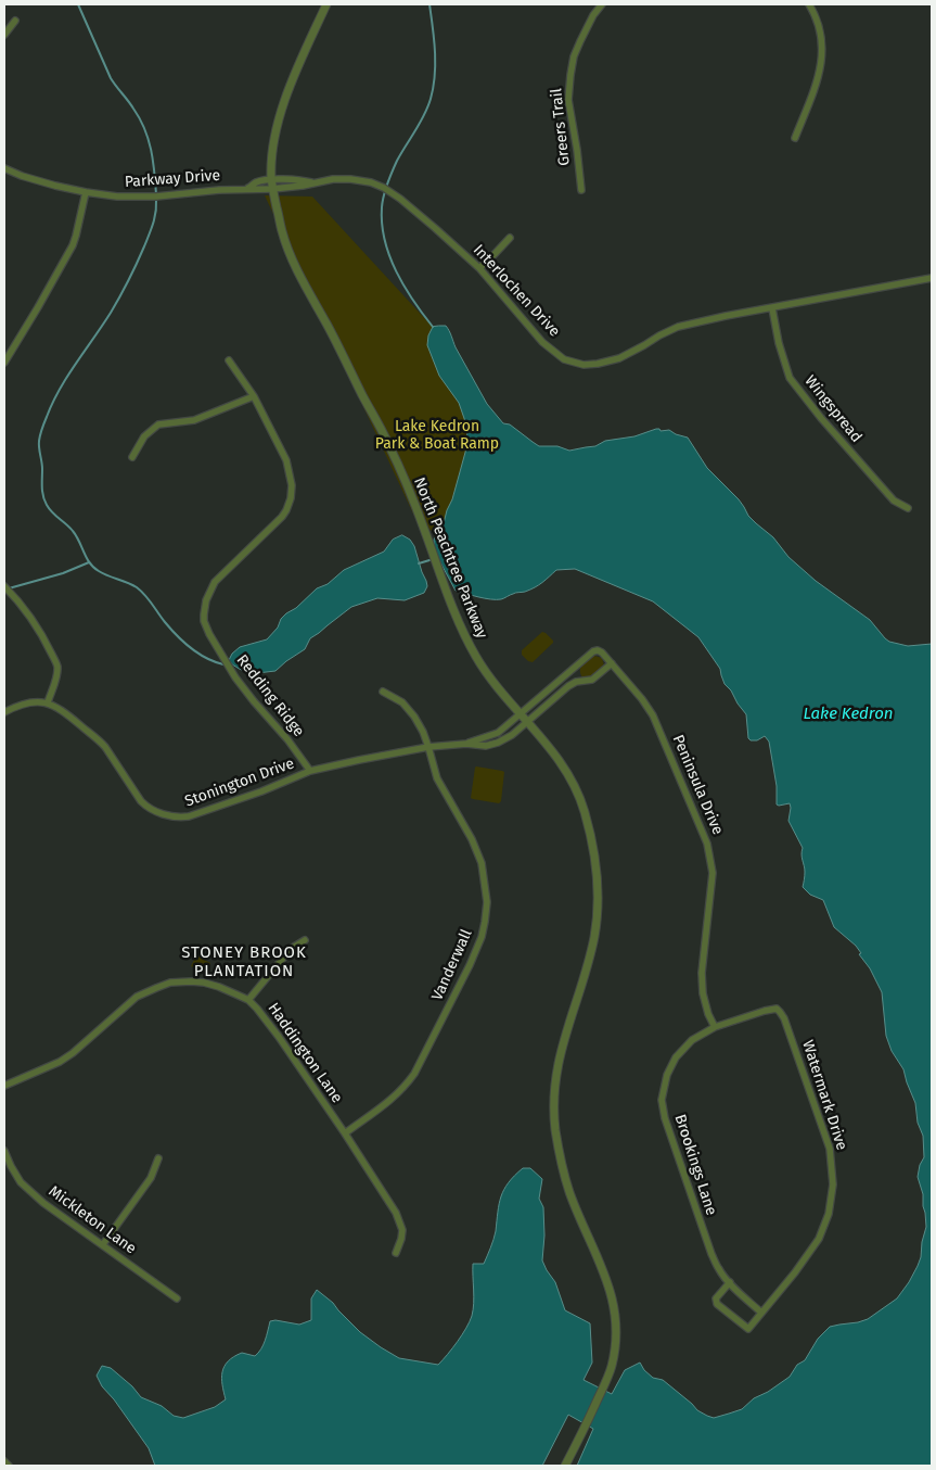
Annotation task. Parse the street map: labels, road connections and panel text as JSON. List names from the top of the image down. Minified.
{"streets":{"street":["Greers Trail","Parkway Drive","Interlochen Drive","Wingspread","North Peachtree Parkway","Redding Ridge","Stonington Drive","Peninsula Drive","Vanderwall","Haddington Lane","Watermark Drive","Brookings Lane","Mickleton Lane"]},"crossings":[["Parkway Drive","Interlochen Drive"],["Parkway Drive","North Peachtree Parkway"],["Interlochen Drive","Wingspread"],["Interlochen Drive","North Peachtree Parkway"],["North Peachtree Parkway","Stonington Drive"],["North Peachtree Parkway","Peninsula Drive"],["Redding Ridge","Stonington Drive"],["Stonington Drive","Peninsula Drive"],["Stonington Drive","Vanderwall"],["Peninsula Drive","Watermark Drive"],["Peninsula Drive","Brookings Lane"],["Vanderwall","Haddington Lane"],["Watermark Drive","Brookings Lane"]],"districts":["STONEY BROOK PLANTATION"],"water":["Lake Kedron"],"parks":["Lake Kedron Park & Boat Ramp"]}
